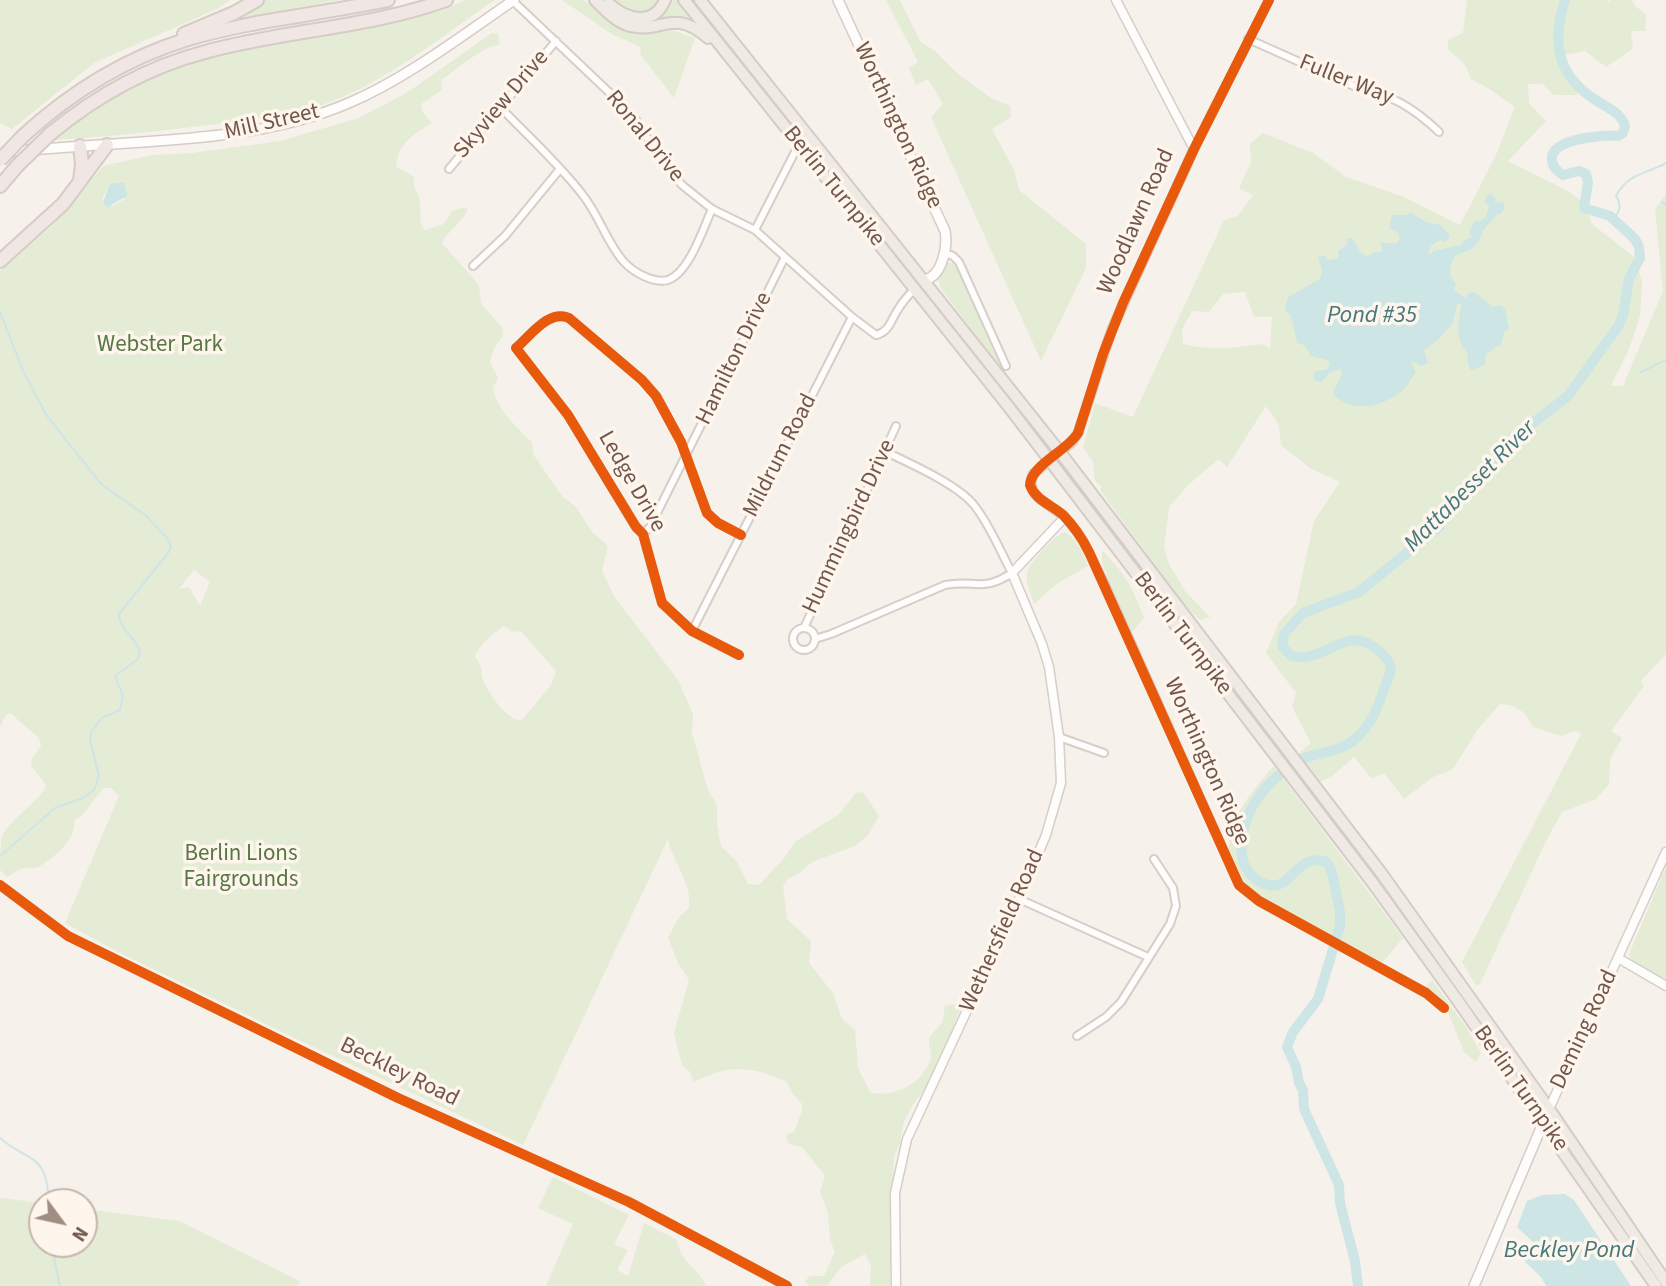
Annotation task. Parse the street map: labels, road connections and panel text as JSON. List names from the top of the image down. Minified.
{"streets":{"highway":["Berlin Turnpike"],"main road":["Mill Street","Worthington Ridge","Deming Road"],"street":["Fuller Way","Skyview Drive","Ronal Drive","Woodlawn Road","Hamilton Drive","Mildrum Road","Ledge Drive","Hummingbird Drive","Wethersfield Road","Beckley Road"]},"crossings":[["Fuller Way","Woodlawn Road"],["Skyview Drive","Ronal Drive"],["Mill Street","Ronal Drive"],["Worthington Ridge","Berlin Turnpike"],["Worthington Ridge","Woodlawn Road"],["Worthington Ridge","Hummingbird Drive"],["Ronal Drive","Berlin Turnpike"],["Ronal Drive","Hamilton Drive"],["Ronal Drive","Mildrum Road"],["Berlin Turnpike","Woodlawn Road"],["Berlin Turnpike","Deming Road"],["Hamilton Drive","Ledge Drive"],["Mildrum Road","Ledge Drive"],["Hummingbird Drive","Wethersfield Road"]],"water":["Pond #35","Mattabesset River","Beckley Pond"],"parks":["Webster Park","Berlin Lions Fairgrounds"],"north":"bottom right"}
